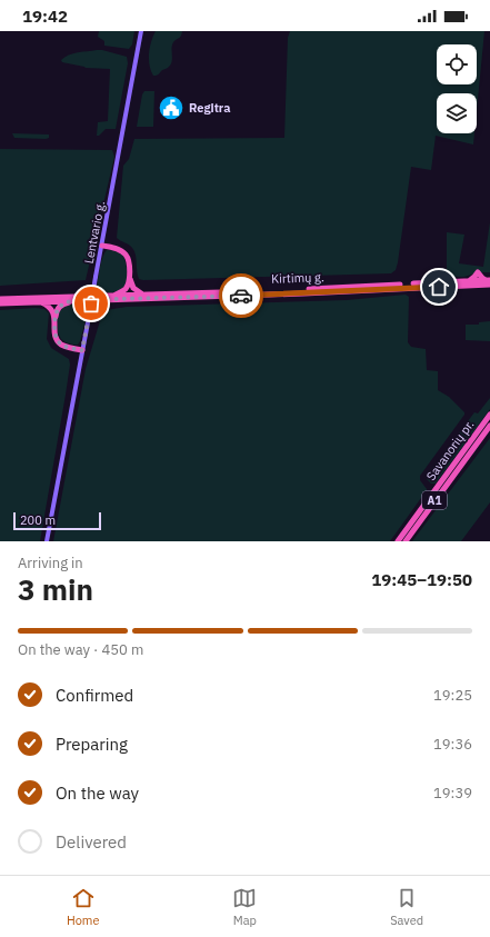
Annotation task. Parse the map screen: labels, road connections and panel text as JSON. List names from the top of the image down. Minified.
{"streets":{"highway":["Kirtimų g.","Savanorių pr.","A1"],"main road":["Lentvario g."]},"places":{"public building":["Regitra"]},"scale_bar":"200 m","page":{"status":"19:42","scale":"200 m","heading":["3 min","Arriving in","19:45–19:50"],"bar":"On the way · 450 m","list":[["Confirmed","19:25"],["Preparing","19:36"],["On the way","19:39"],"Delivered"],"tabs":["Home","Map","Saved"]}}
